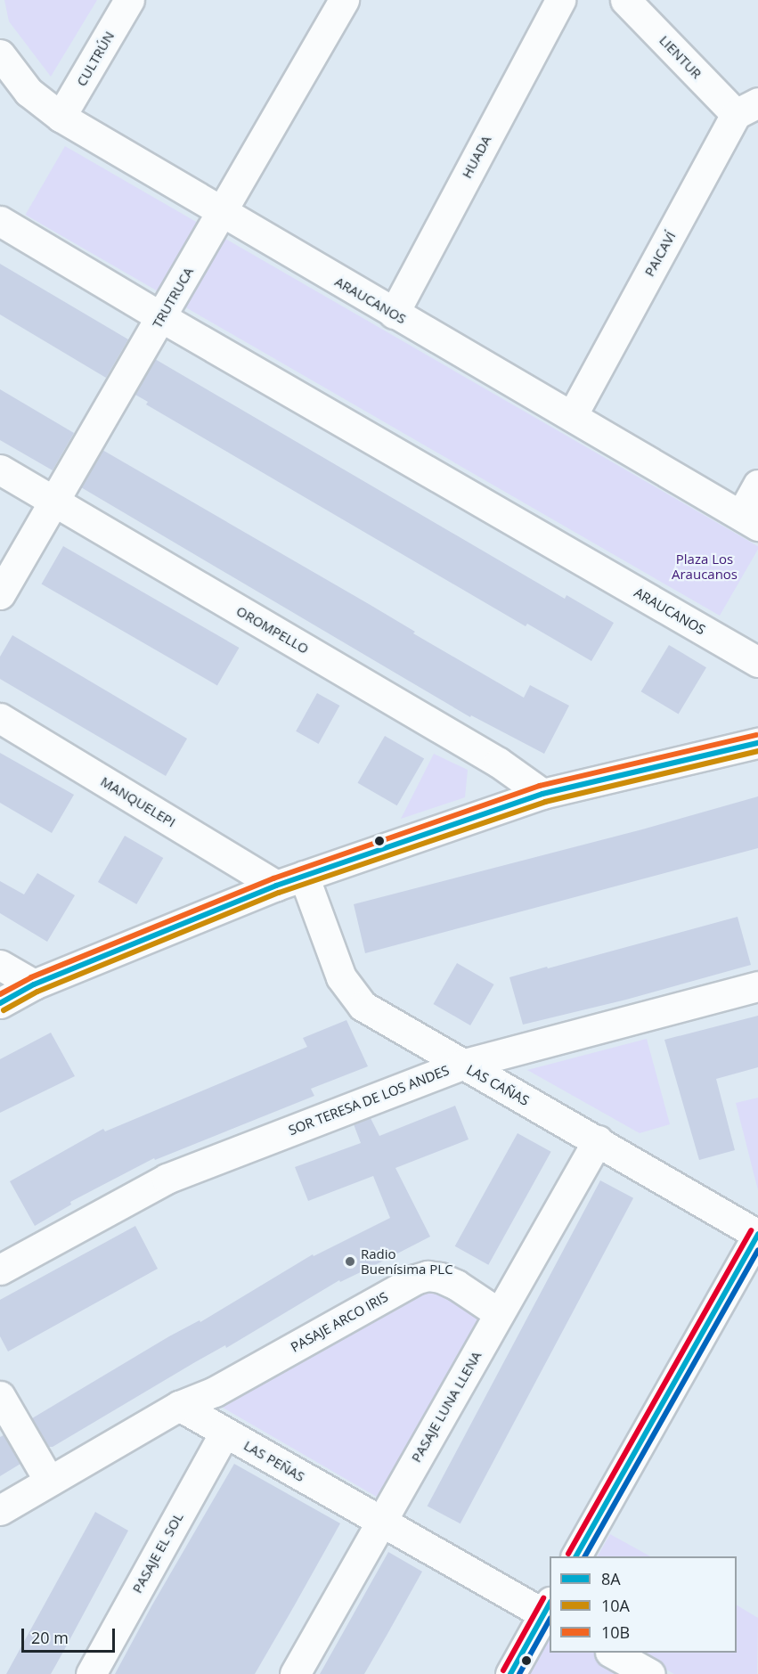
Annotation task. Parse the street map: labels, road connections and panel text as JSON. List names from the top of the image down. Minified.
{"streets":{"street":["LIENTUR","CULTRÚN","HUADA","PAICAVÍ","TRUTRUCA","ARAUCANOS","OROMPELLO","MANQUELEPI","LAS CAÑAS","SOR TERESA DE LOS ANDES","PASAJE ARCO IRIS","PASAJE LUNA LLENA","LAS PEÑAS","PASAJE EL SOL"]},"crossings":[["LIENTUR","PAICAVÍ"],["CULTRÚN","ARAUCANOS"],["HUADA","ARAUCANOS"],["PAICAVÍ","ARAUCANOS"],["TRUTRUCA","ARAUCANOS"],["TRUTRUCA","OROMPELLO"],["LAS CAÑAS","SOR TERESA DE LOS ANDES"],["LAS CAÑAS","PASAJE LUNA LLENA"],["PASAJE ARCO IRIS","PASAJE LUNA LLENA"],["PASAJE ARCO IRIS","LAS PEÑAS"],["PASAJE LUNA LLENA","LAS PEÑAS"],["LAS PEÑAS","PASAJE EL SOL"]],"parks":["Plaza Los Araucanos"],"places":["Radio Buenísima PLC"],"lines":["transit line 10B","transit line 8A","transit line 10A"],"legend":["8A","10A","10B"],"scale_bar":"20 m"}
